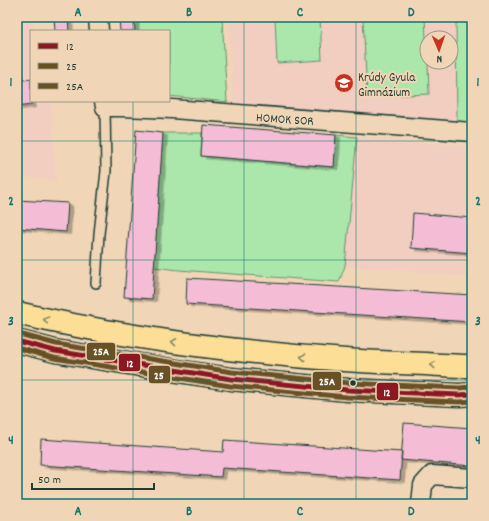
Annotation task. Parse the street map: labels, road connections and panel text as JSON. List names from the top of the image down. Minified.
{"streets":{"street":["HOMOK SOR"]},"places":{"school or university":["Krúdy Gyula Gimnázium"]},"lines":["transit line 25A","transit line 12","transit line 25"],"legend":["12","25","25A"],"scale_bar":"50 m","north":"bottom","grid":{"columns":["A","B","C","D"],"rows":["1","2","3","4"]}}
